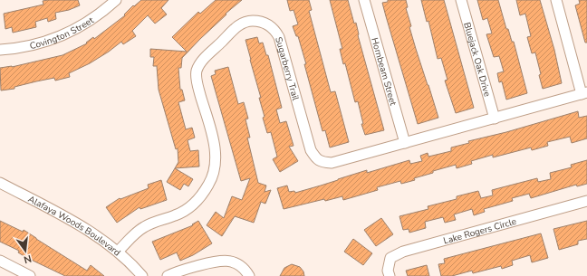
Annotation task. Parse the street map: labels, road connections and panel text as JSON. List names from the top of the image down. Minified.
{"streets":{"street":["Covington Street","Bluejack Oak Drive","Sugarberry Trail","Hornbeam Street","Alafaya Woods Boulevard","Lake Rogers Circle"]},"crossings":[["Bluejack Oak Drive","Sugarberry Trail"],["Sugarberry Trail","Hornbeam Street"],["Sugarberry Trail","Alafaya Woods Boulevard"]],"north":"bottom"}
